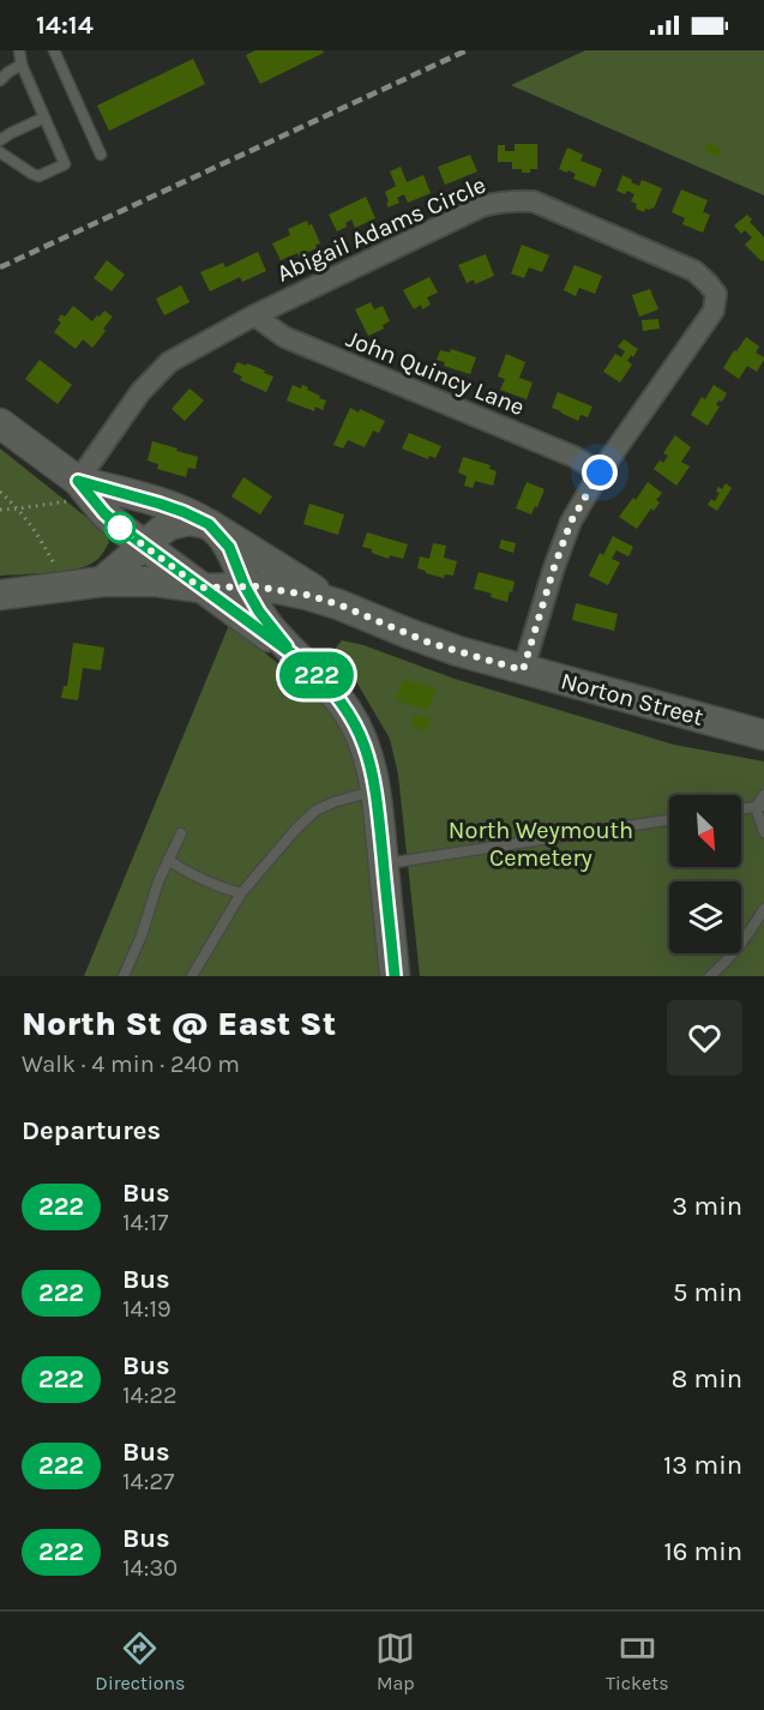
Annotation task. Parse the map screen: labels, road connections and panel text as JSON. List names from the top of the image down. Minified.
{"streets":{"street":["Abigail Adams Circle","John Quincy Lane","Norton Street"]},"crossings":[["Abigail Adams Circle","John Quincy Lane"],["Abigail Adams Circle","Norton Street"]],"parks":["North Weymouth Cemetery"],"lines":["bus line 222"],"north":"bottom right","page":{"status":"14:14","on_map":"222","heading":[["North St @ East St","Walk · 4 min · 240 m"],"Departures"],"list":[{"mark":"222","name":"Bus","note":"14:17","value":"3 min"},{"mark":"222","name":"Bus","note":"14:19","value":"5 min"},{"mark":"222","name":"Bus","note":"14:22","value":"8 min"},{"mark":"222","name":"Bus","note":"14:27","value":"13 min"},{"mark":"222","name":"Bus","note":"14:30","value":"16 min"}],"tabs":["Directions","Map","Tickets"]}}
